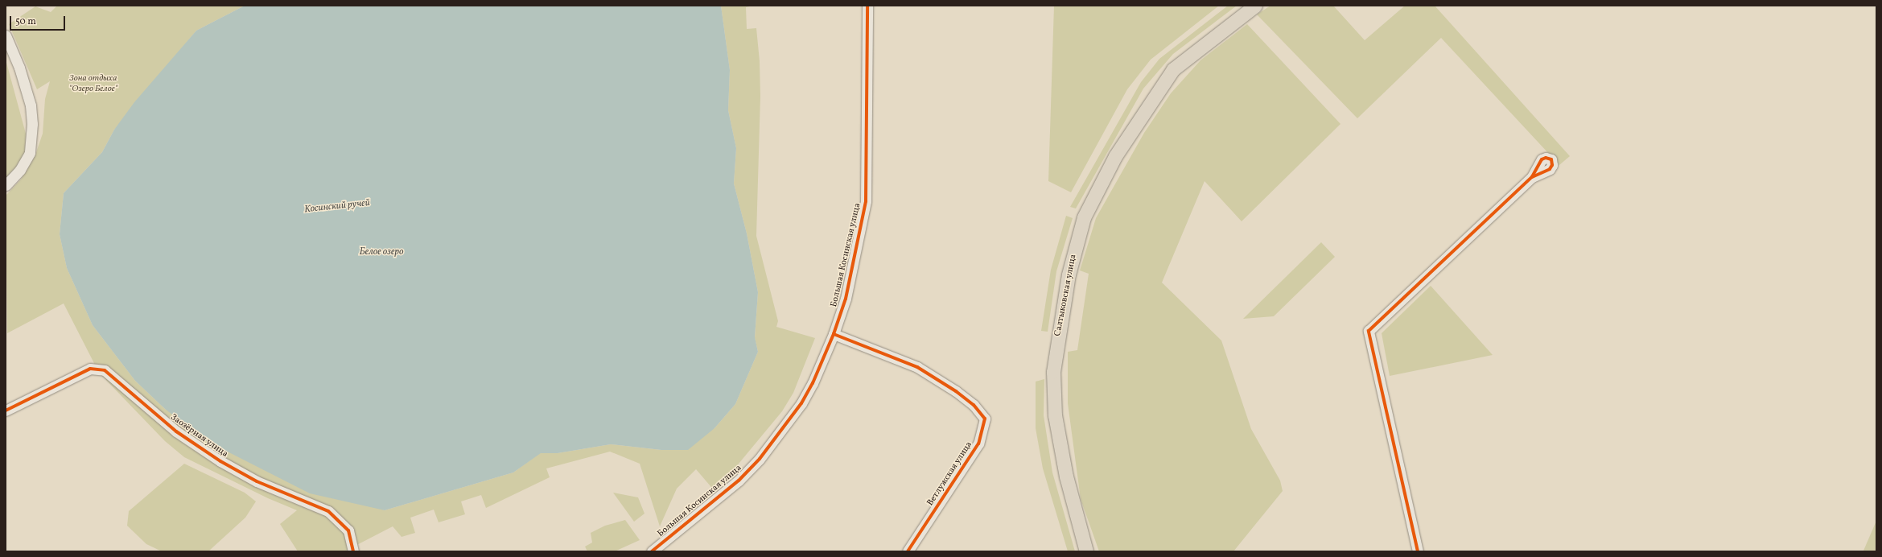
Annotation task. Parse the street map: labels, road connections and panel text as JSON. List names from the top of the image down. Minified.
{"streets":{"main road":["Салтыковская улица"],"street":["Большая Косинская улица","Заозёрная улица","Ветлужская улица"]},"crossings":[["Большая Косинская улица","Ветлужская улица"]],"water":["Косинский ручей","Белое озеро"],"parks":["Зона отдыха \"Озеро Белое\""],"scale_bar":"50 m"}
